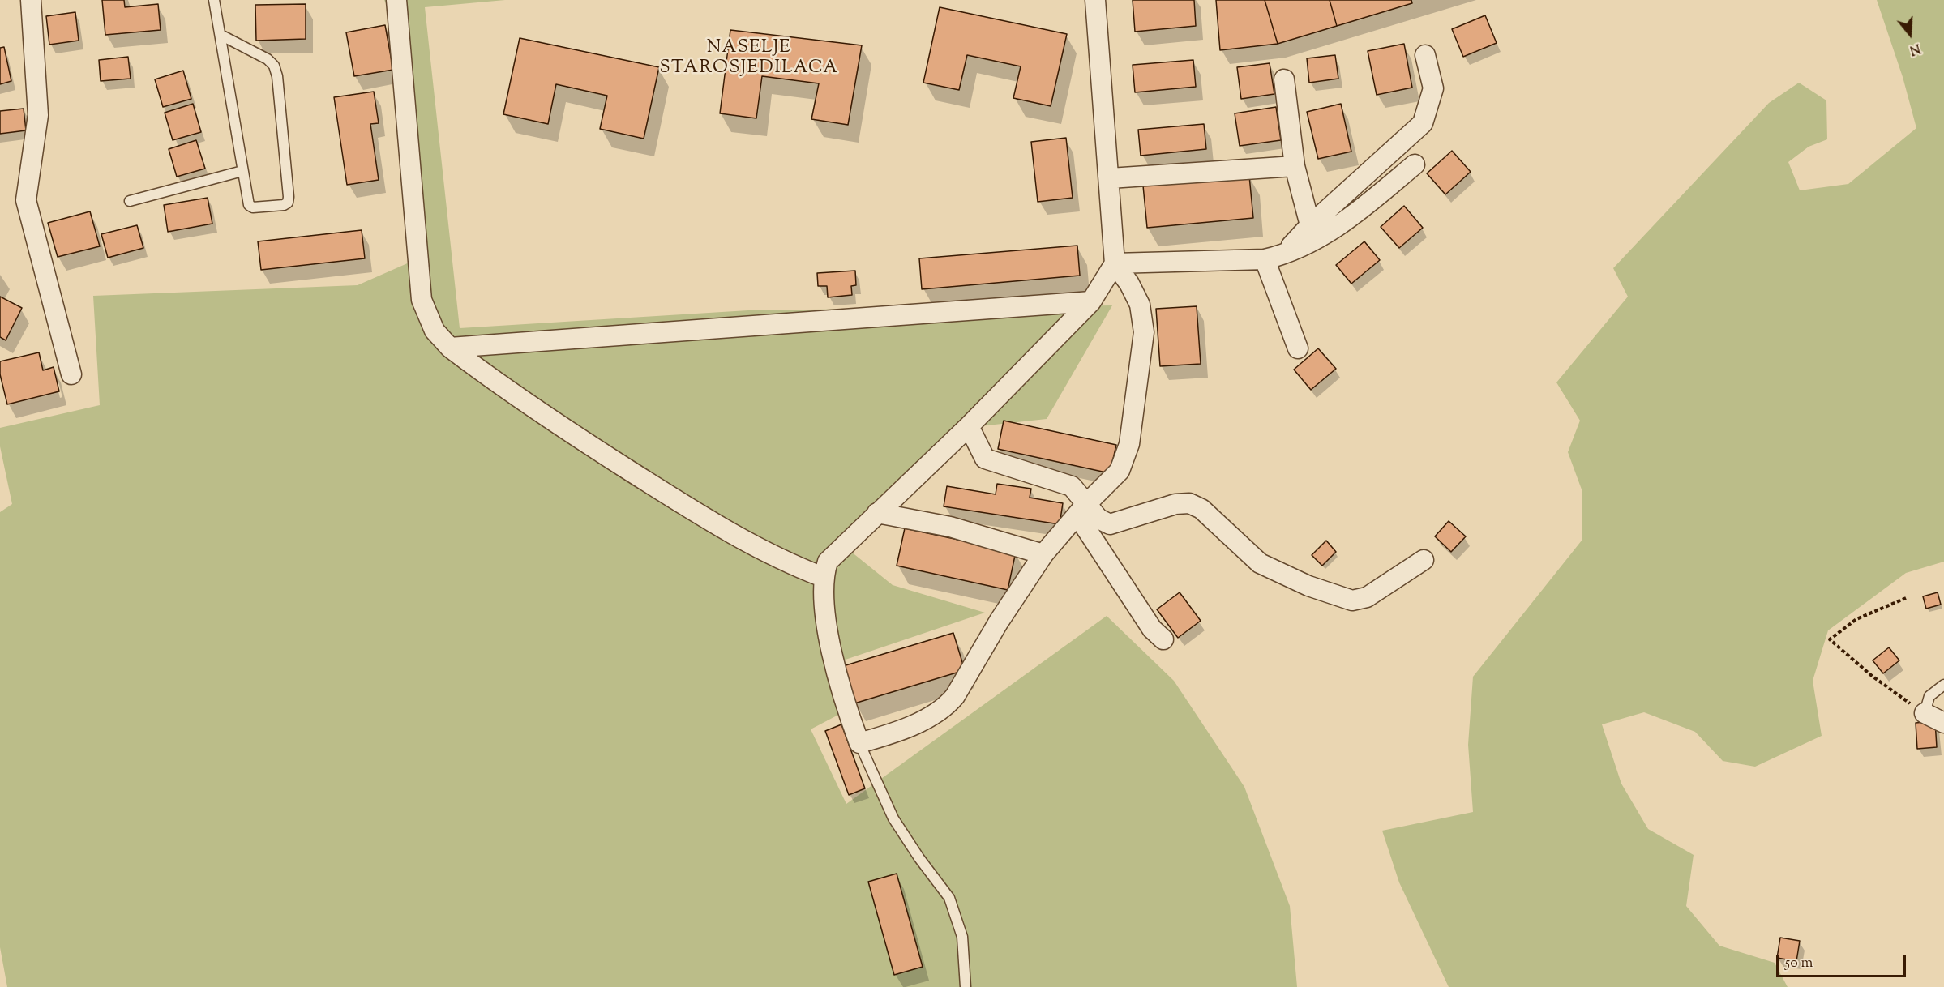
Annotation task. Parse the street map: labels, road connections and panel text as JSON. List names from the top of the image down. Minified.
{"districts":["NASELJE STAROSJEDILACA"],"scale_bar":"50 m","north":"bottom"}
